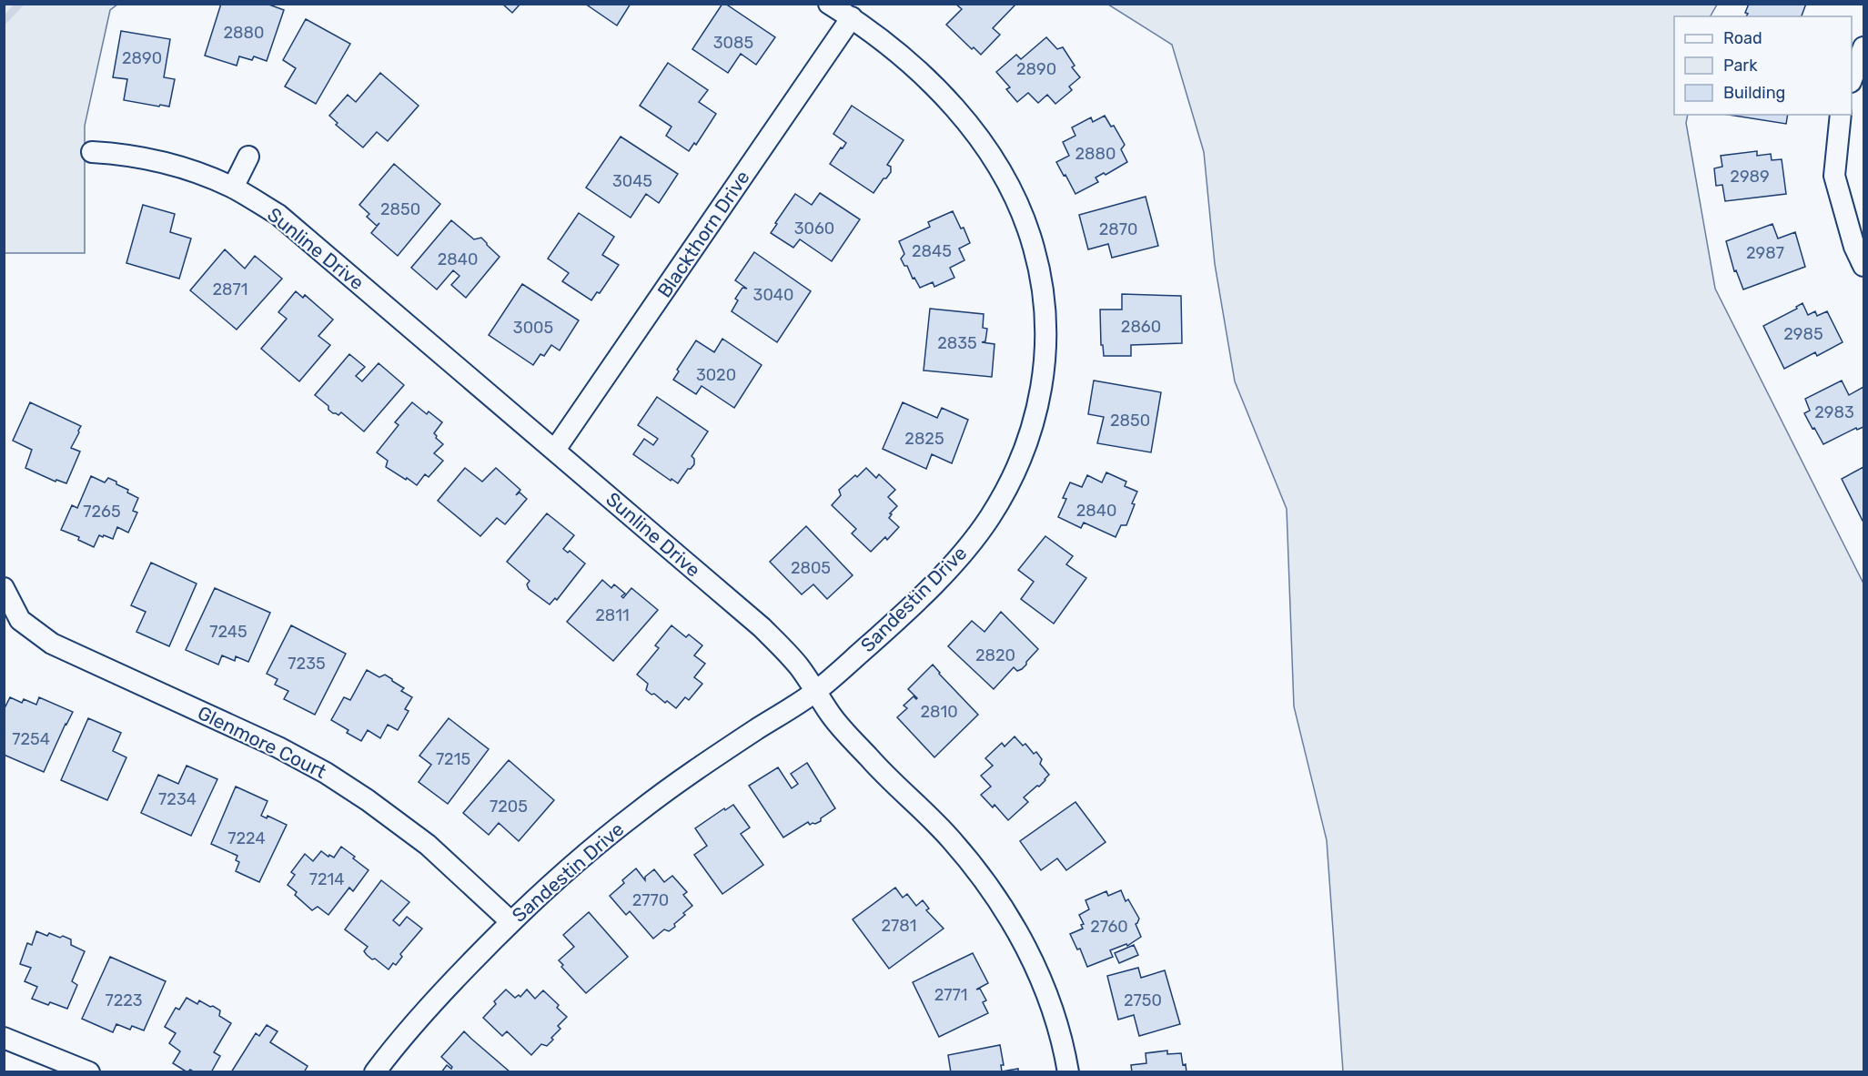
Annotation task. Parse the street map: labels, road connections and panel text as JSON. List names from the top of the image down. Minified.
{"streets":{"street":["Blackthorn Drive","Sunline Drive","Sandestin Drive","Glenmore Court"]},"crossings":[["Blackthorn Drive","Sunline Drive"],["Blackthorn Drive","Sandestin Drive"],["Sunline Drive","Sandestin Drive"],["Sandestin Drive","Glenmore Court"]],"house_numbers":["2880","3085","2890","2890","2880","2989","3045","2850","3060","2870","2845","2987","2840","2871","3040","2860","3005","2985","2835","3020","2983","2850","2825","2840","7265","2805","2811","7245","2820","7235","2810","7254","7215","7234","7205","7224","7214","2770","2781","2760","2771","7223","2750"],"legend":["Road","Park","Building"]}
